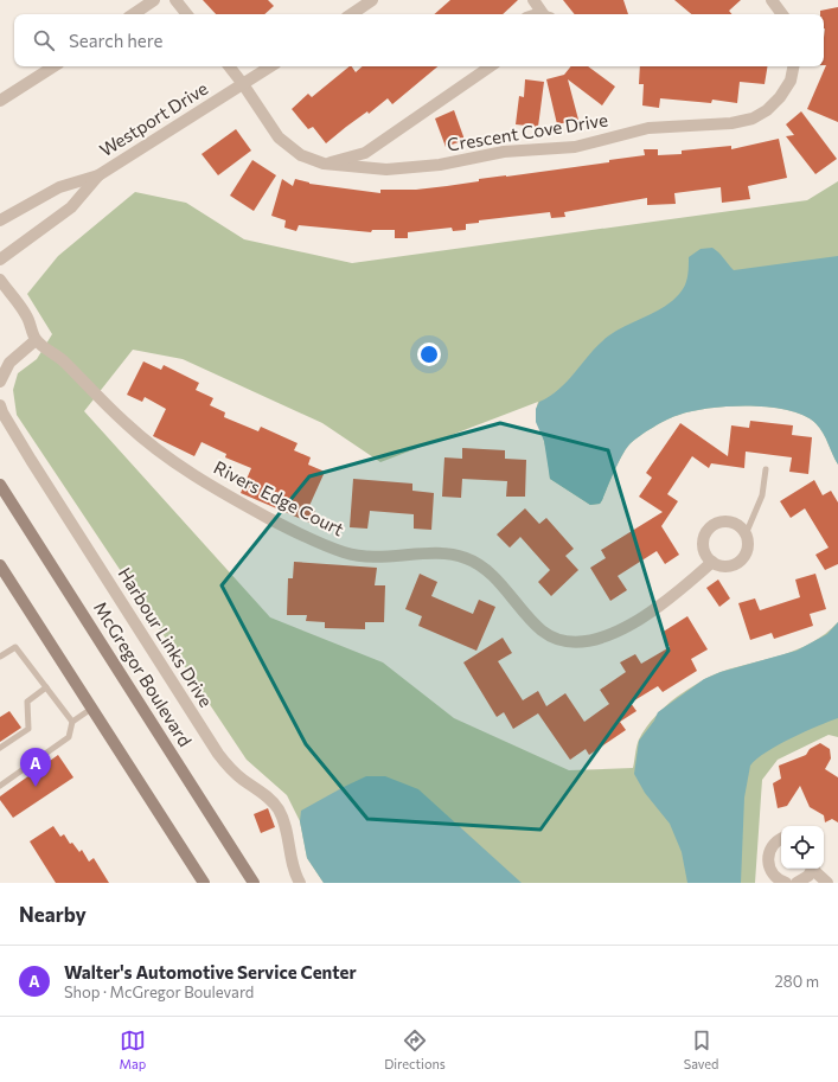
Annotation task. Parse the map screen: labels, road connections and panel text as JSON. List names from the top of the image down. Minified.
{"streets":{"main road":["McGregor Boulevard"],"street":["Westport Drive","Crescent Cove Drive","Rivers Edge Court","Harbour Links Drive"]},"crossings":[["Westport Drive","Crescent Cove Drive"]],"page":{"search":"Search here","pins":"A","heading":"Nearby","list":[{"mark":"A","name":"Walter's Automotive Service Center","note":"Shop · McGregor Boulevard","value":"280 m"}],"nav":["Map","Directions","Saved"]}}
